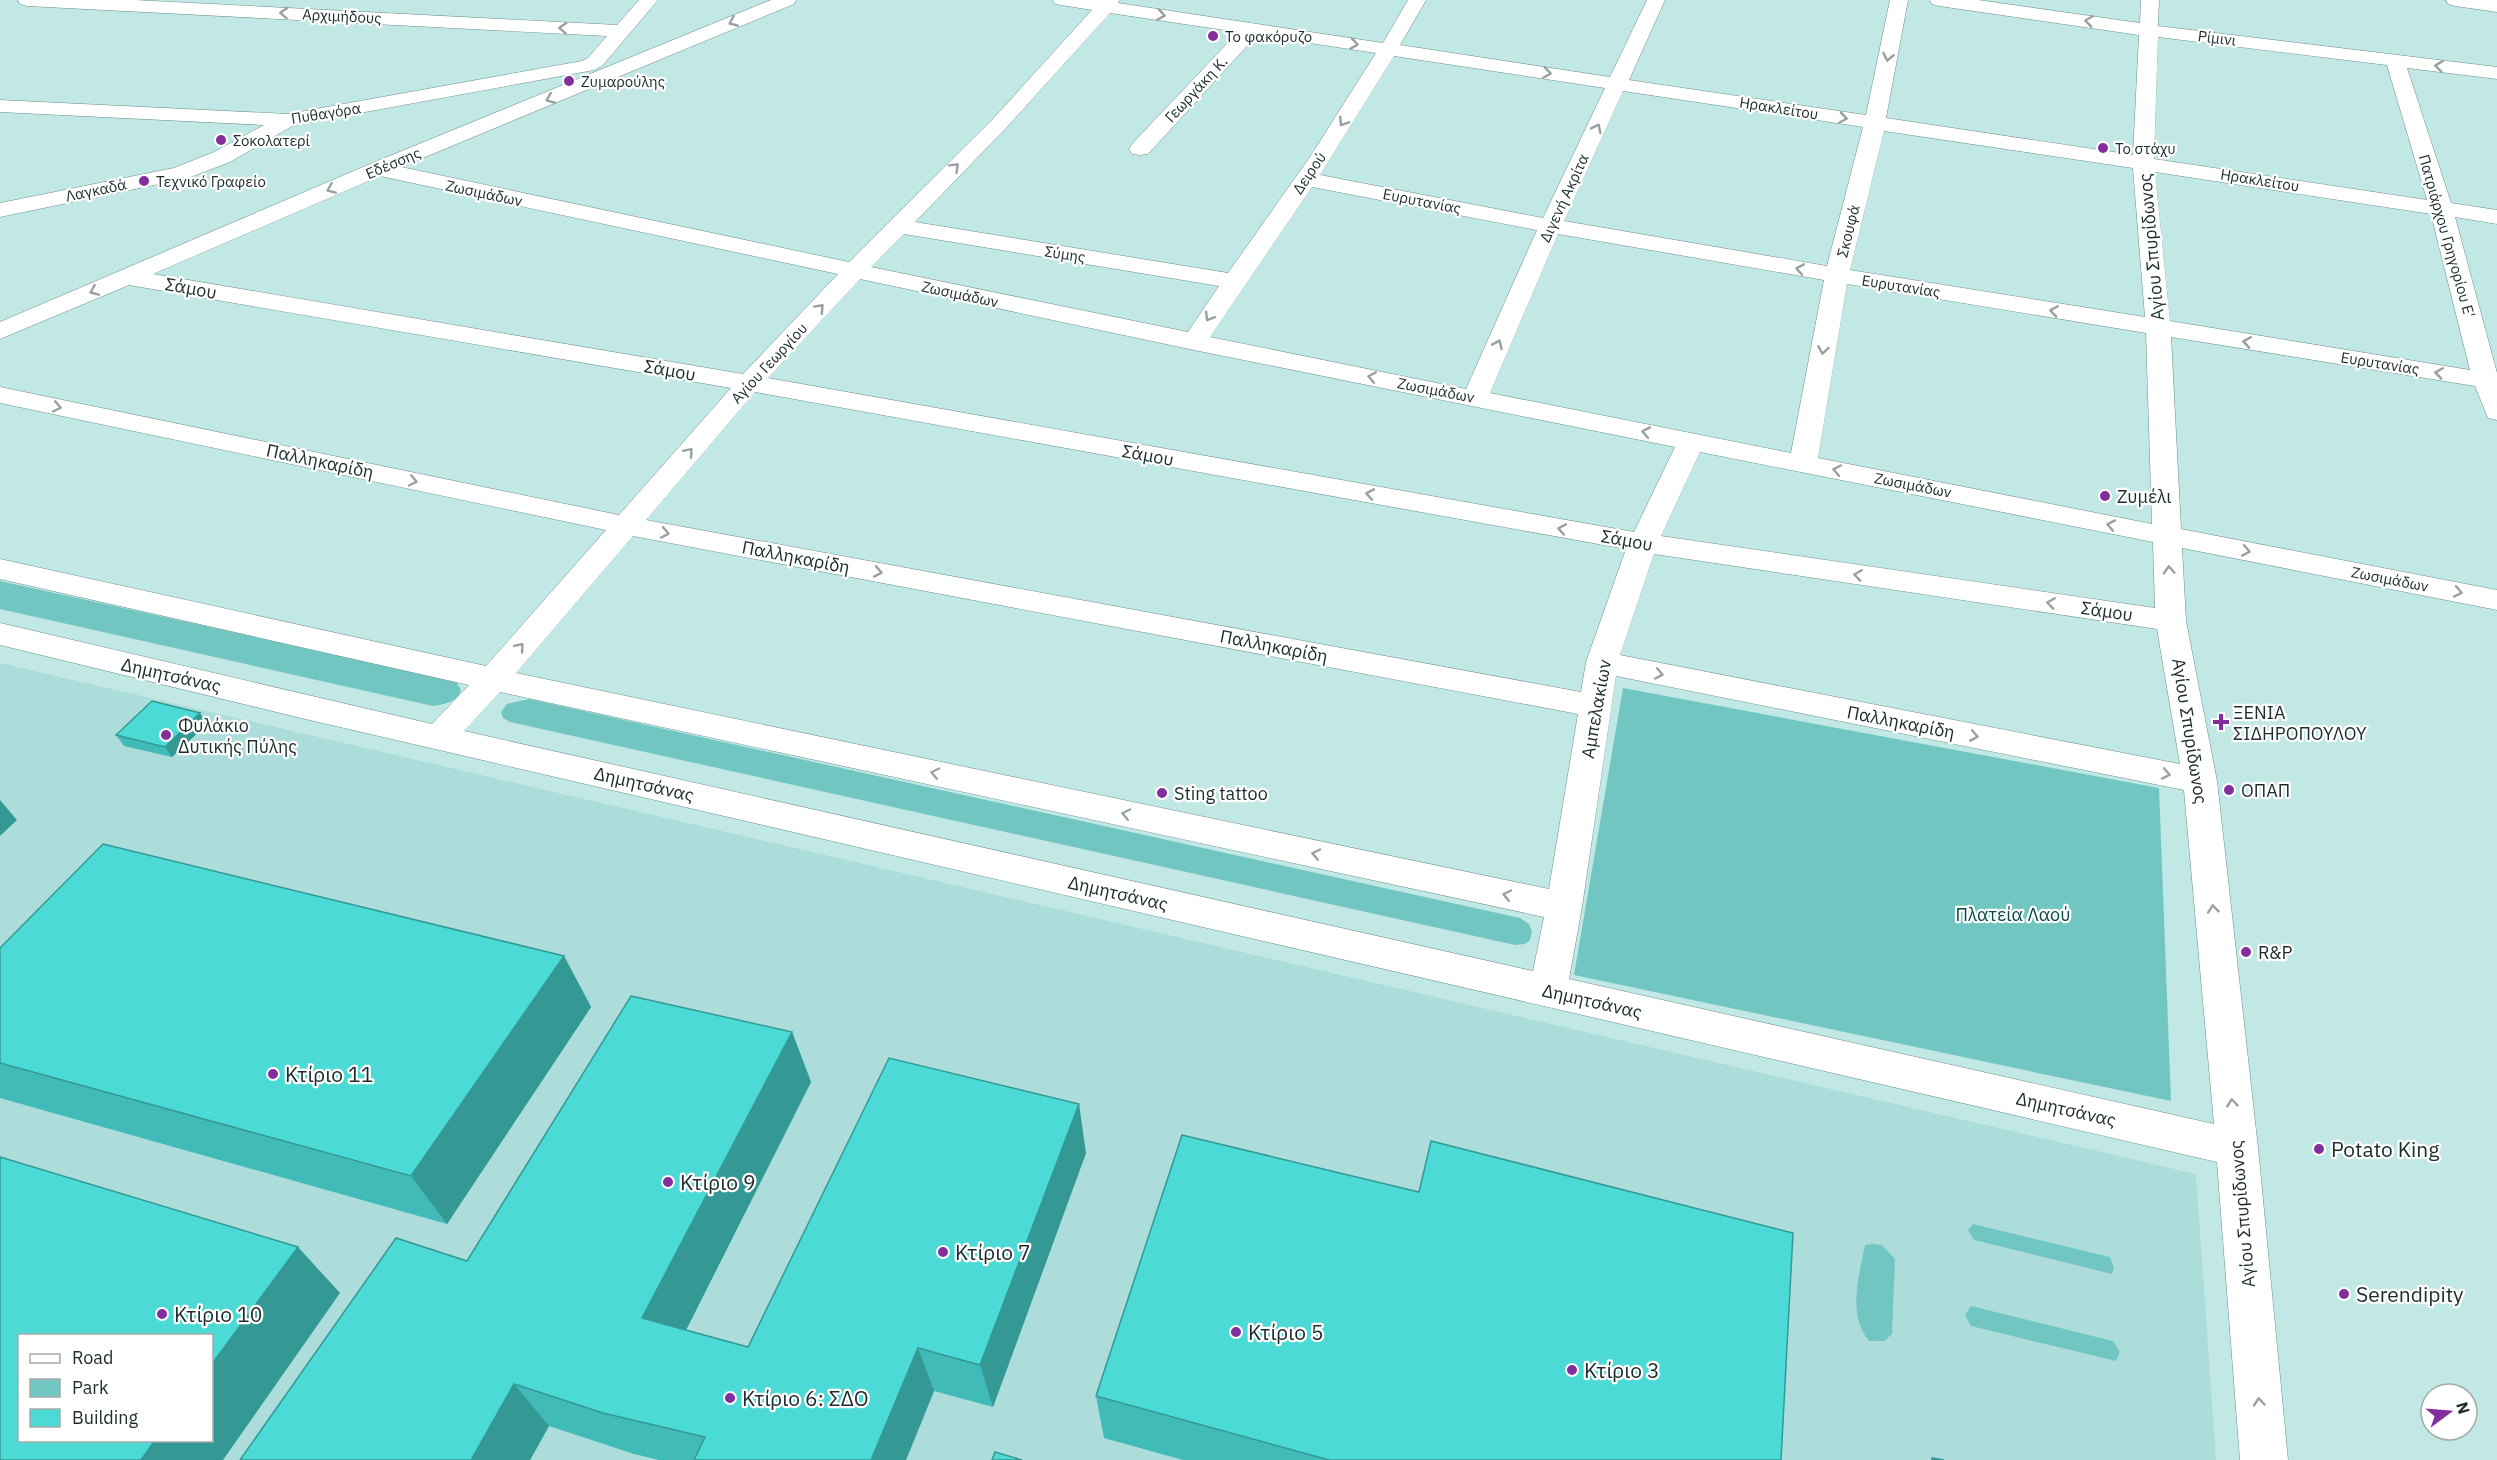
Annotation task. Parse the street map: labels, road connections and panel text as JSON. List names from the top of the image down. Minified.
{"streets":{"street":["Αρχιμήδους","Ρίμινι","Γεωργάκη Κ.","Ηρακλείτου","Πυθαγόρα","Εδέσσης","Δειρού","Λαγκαδά","Ζωσιμάδων","Διγενή Ακρίτα","Ευρυτανίας","Σκουφά","Πατριάρχου Γρηγορίου Ε'","Αγίου Σπυρίδωνος","Σύμης","Σάμου","Αγίου Γεωργίου","Παλληκαρίδη","Δημητσάνας","Αμπελακίων"]},"crossings":[["Ρίμινι","Πατριάρχου Γρηγορίου Ε'"],["Ρίμινι","Αγίου Σπυρίδωνος"],["Γεωργάκη Κ.","Ηρακλείτου"],["Ηρακλείτου","Δειρού"],["Ηρακλείτου","Διγενή Ακρίτα"],["Ηρακλείτου","Σκουφά"],["Ηρακλείτου","Πατριάρχου Γρηγορίου Ε'"],["Ηρακλείτου","Αγίου Σπυρίδωνος"],["Ηρακλείτου","Αγίου Γεωργίου"],["Πυθαγόρα","Εδέσσης"],["Πυθαγόρα","Λαγκαδά"],["Εδέσσης","Ζωσιμάδων"],["Εδέσσης","Σάμου"],["Δειρού","Ζωσιμάδων"],["Δειρού","Ευρυτανίας"],["Δειρού","Σύμης"],["Ζωσιμάδων","Διγενή Ακρίτα"],["Ζωσιμάδων","Σκουφά"],["Ζωσιμάδων","Αγίου Σπυρίδωνος"],["Ζωσιμάδων","Αγίου Γεωργίου"],["Ζωσιμάδων","Αμπελακίων"],["Διγενή Ακρίτα","Ευρυτανίας"],["Ευρυτανίας","Σκουφά"],["Ευρυτανίας","Πατριάρχου Γρηγορίου Ε'"],["Ευρυτανίας","Αγίου Σπυρίδωνος"],["Αγίου Σπυρίδωνος","Σάμου"],["Αγίου Σπυρίδωνος","Παλληκαρίδη"],["Αγίου Σπυρίδωνος","Δημητσάνας"],["Σύμης","Αγίου Γεωργίου"],["Σάμου","Αγίου Γεωργίου"],["Σάμου","Αμπελακίων"],["Αγίου Γεωργίου","Παλληκαρίδη"],["Αγίου Γεωργίου","Δημητσάνας"],["Παλληκαρίδη","Αμπελακίων"],["Δημητσάνας","Αμπελακίων"]],"one_way":["Αρχιμήδους","Ρίμινι","Ηρακλείτου","Εδέσσης","Δειρού","Διγενή Ακρίτα","Ευρυτανίας","Σκουφά","Αγίου Σπυρίδωνος","Σάμου","Αγίου Γεωργίου"],"parks":["Πλατεία Λαού"],"places":{"other":["Το φακόρυζο","Ζυμαρούλης","Σοκολατερί","Το στάχυ","Τεχνικό Γραφείο","Ζυμέλι","Φυλάκιο Δυτικής Πύλης","ΟΠΑΠ","Sting tattoo","R&P","Κτίριο 11","Potato King","Κτίριο 9","Κτίριο 7","Serendipity","Κτίριο 10","Κτίριο 5","Κτίριο 3","Κτίριο 6: ΣΔΟ"],"health":["ΞΕΝΙΑ ΣΙΔΗΡΟΠΟΥΛΟΥ"]},"legend":["Road","Park","Building"],"north":"right"}
